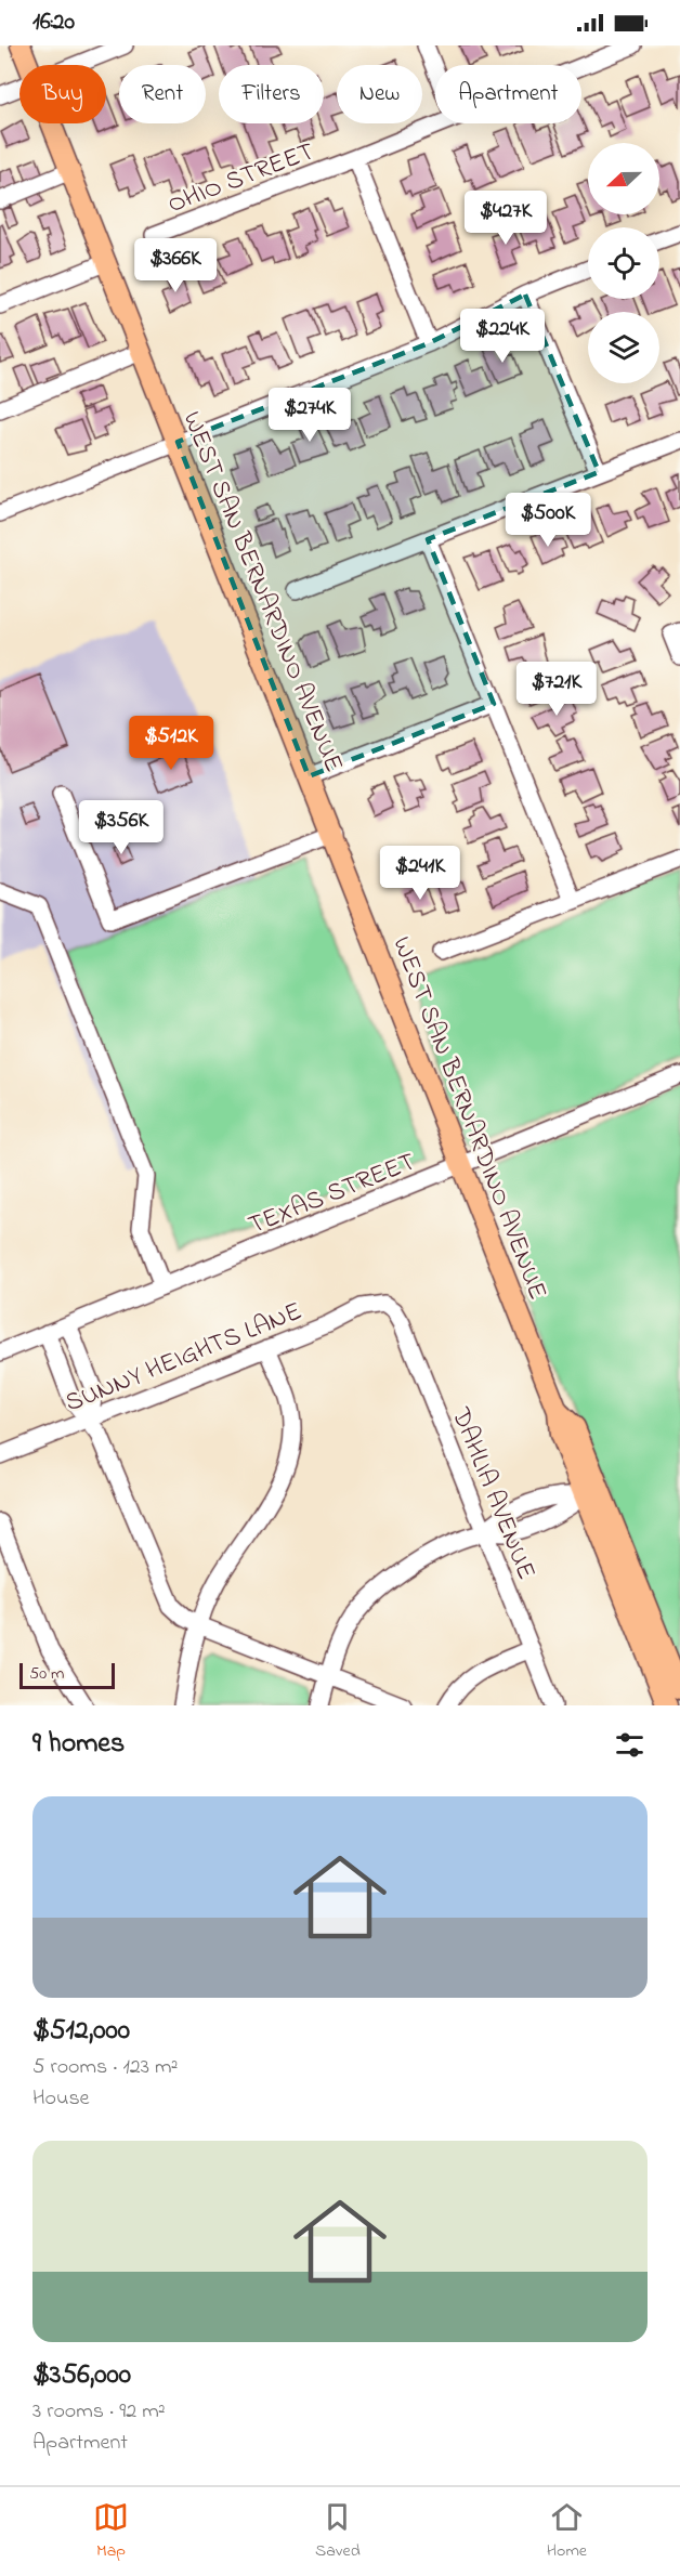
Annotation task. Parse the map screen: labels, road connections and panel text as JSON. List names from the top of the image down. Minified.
{"streets":{"main road":["WEST SAN BERNARDINO AVENUE"],"street":["OHIO STREET","TEXAS STREET","SUNNY HEIGHTS LANE","DAHLIA AVENUE"]},"crossings":[["WEST SAN BERNARDINO AVENUE","TEXAS STREET"],["SUNNY HEIGHTS LANE","DAHLIA AVENUE"]],"scale_bar":"50 m","north":"left","page":{"status":"16:20","chip":["Buy","Rent","Filters","New","Apartment"],"price":["$427K","$366K","$224K","$274K","$500K","$721K","$512K","$356K","$241K"],"scale":"50 m","heading":"9 homes","list":[{"name":"$512,000","note":"5 rooms · 123 m² · House"},{"name":"$356,000","note":"3 rooms · 92 m² · Apartment"}],"tabs":["Map","Saved","Home"]}}
